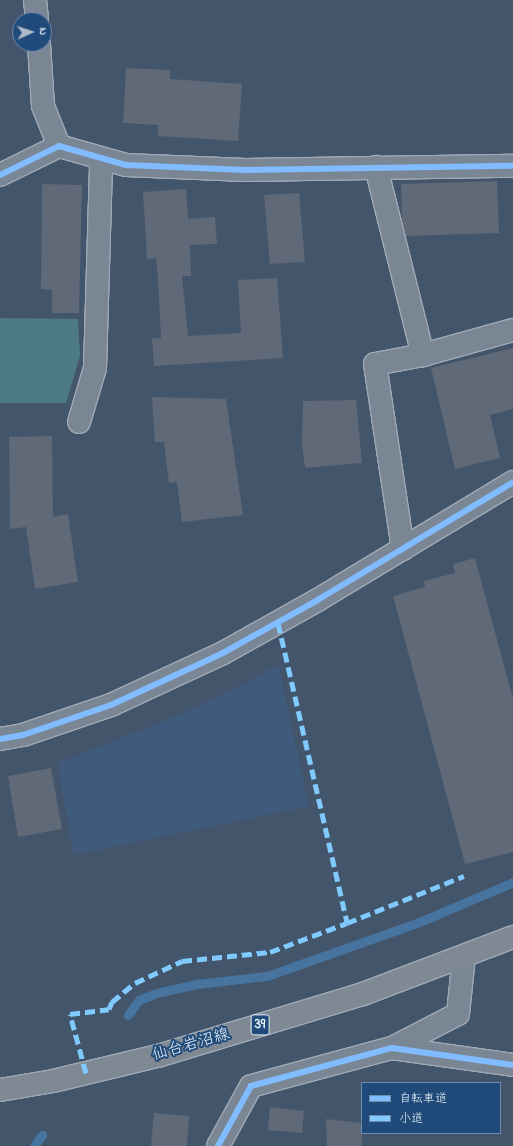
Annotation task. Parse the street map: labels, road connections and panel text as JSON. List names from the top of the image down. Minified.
{"streets":{"main road":["39","仙台岩沼線"]},"legend":["自転車道","小道"],"north":"right"}
